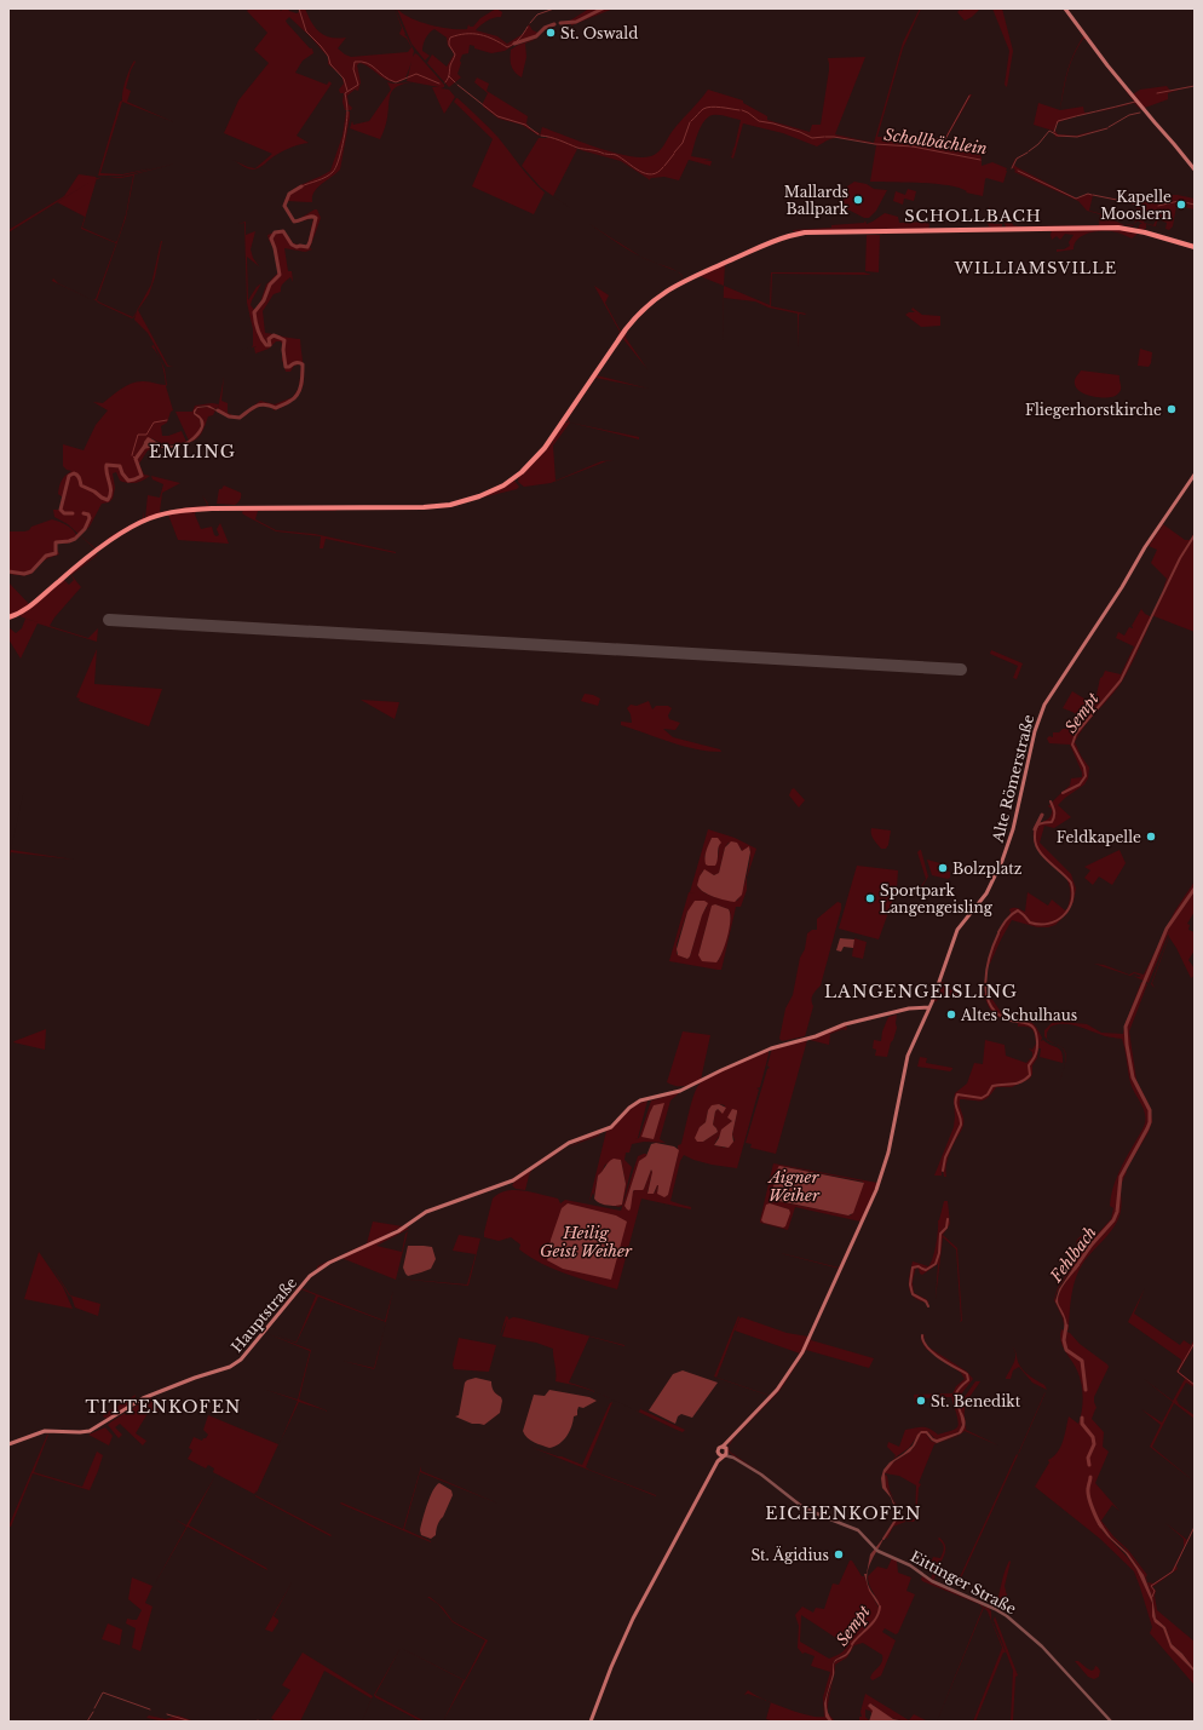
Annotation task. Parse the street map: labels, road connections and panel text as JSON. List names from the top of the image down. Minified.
{"streets":{"main road":["Alte Römerstraße","Hauptstraße"],"street":["Eittinger Straße"]},"crossings":[["Alte Römerstraße","Hauptstraße"],["Alte Römerstraße","Eittinger Straße"]],"districts":["SCHOLLBACH","WILLIAMSVILLE","EMLING","LANGENGEISLING","TITTENKOFEN","EICHENKOFEN"],"water":["Schollbächlein","Sempt","Aigner Weiher","Heilig Geist Weiher","Fehlbach"],"places":["St. Oswald","Mallards Ballpark","Kapelle Mooslern","Fliegerhorstkirche","Feldkapelle","Bolzplatz","Sportpark Langengeisling","Altes Schulhaus","St. Benedikt","St. Ägidius"]}
